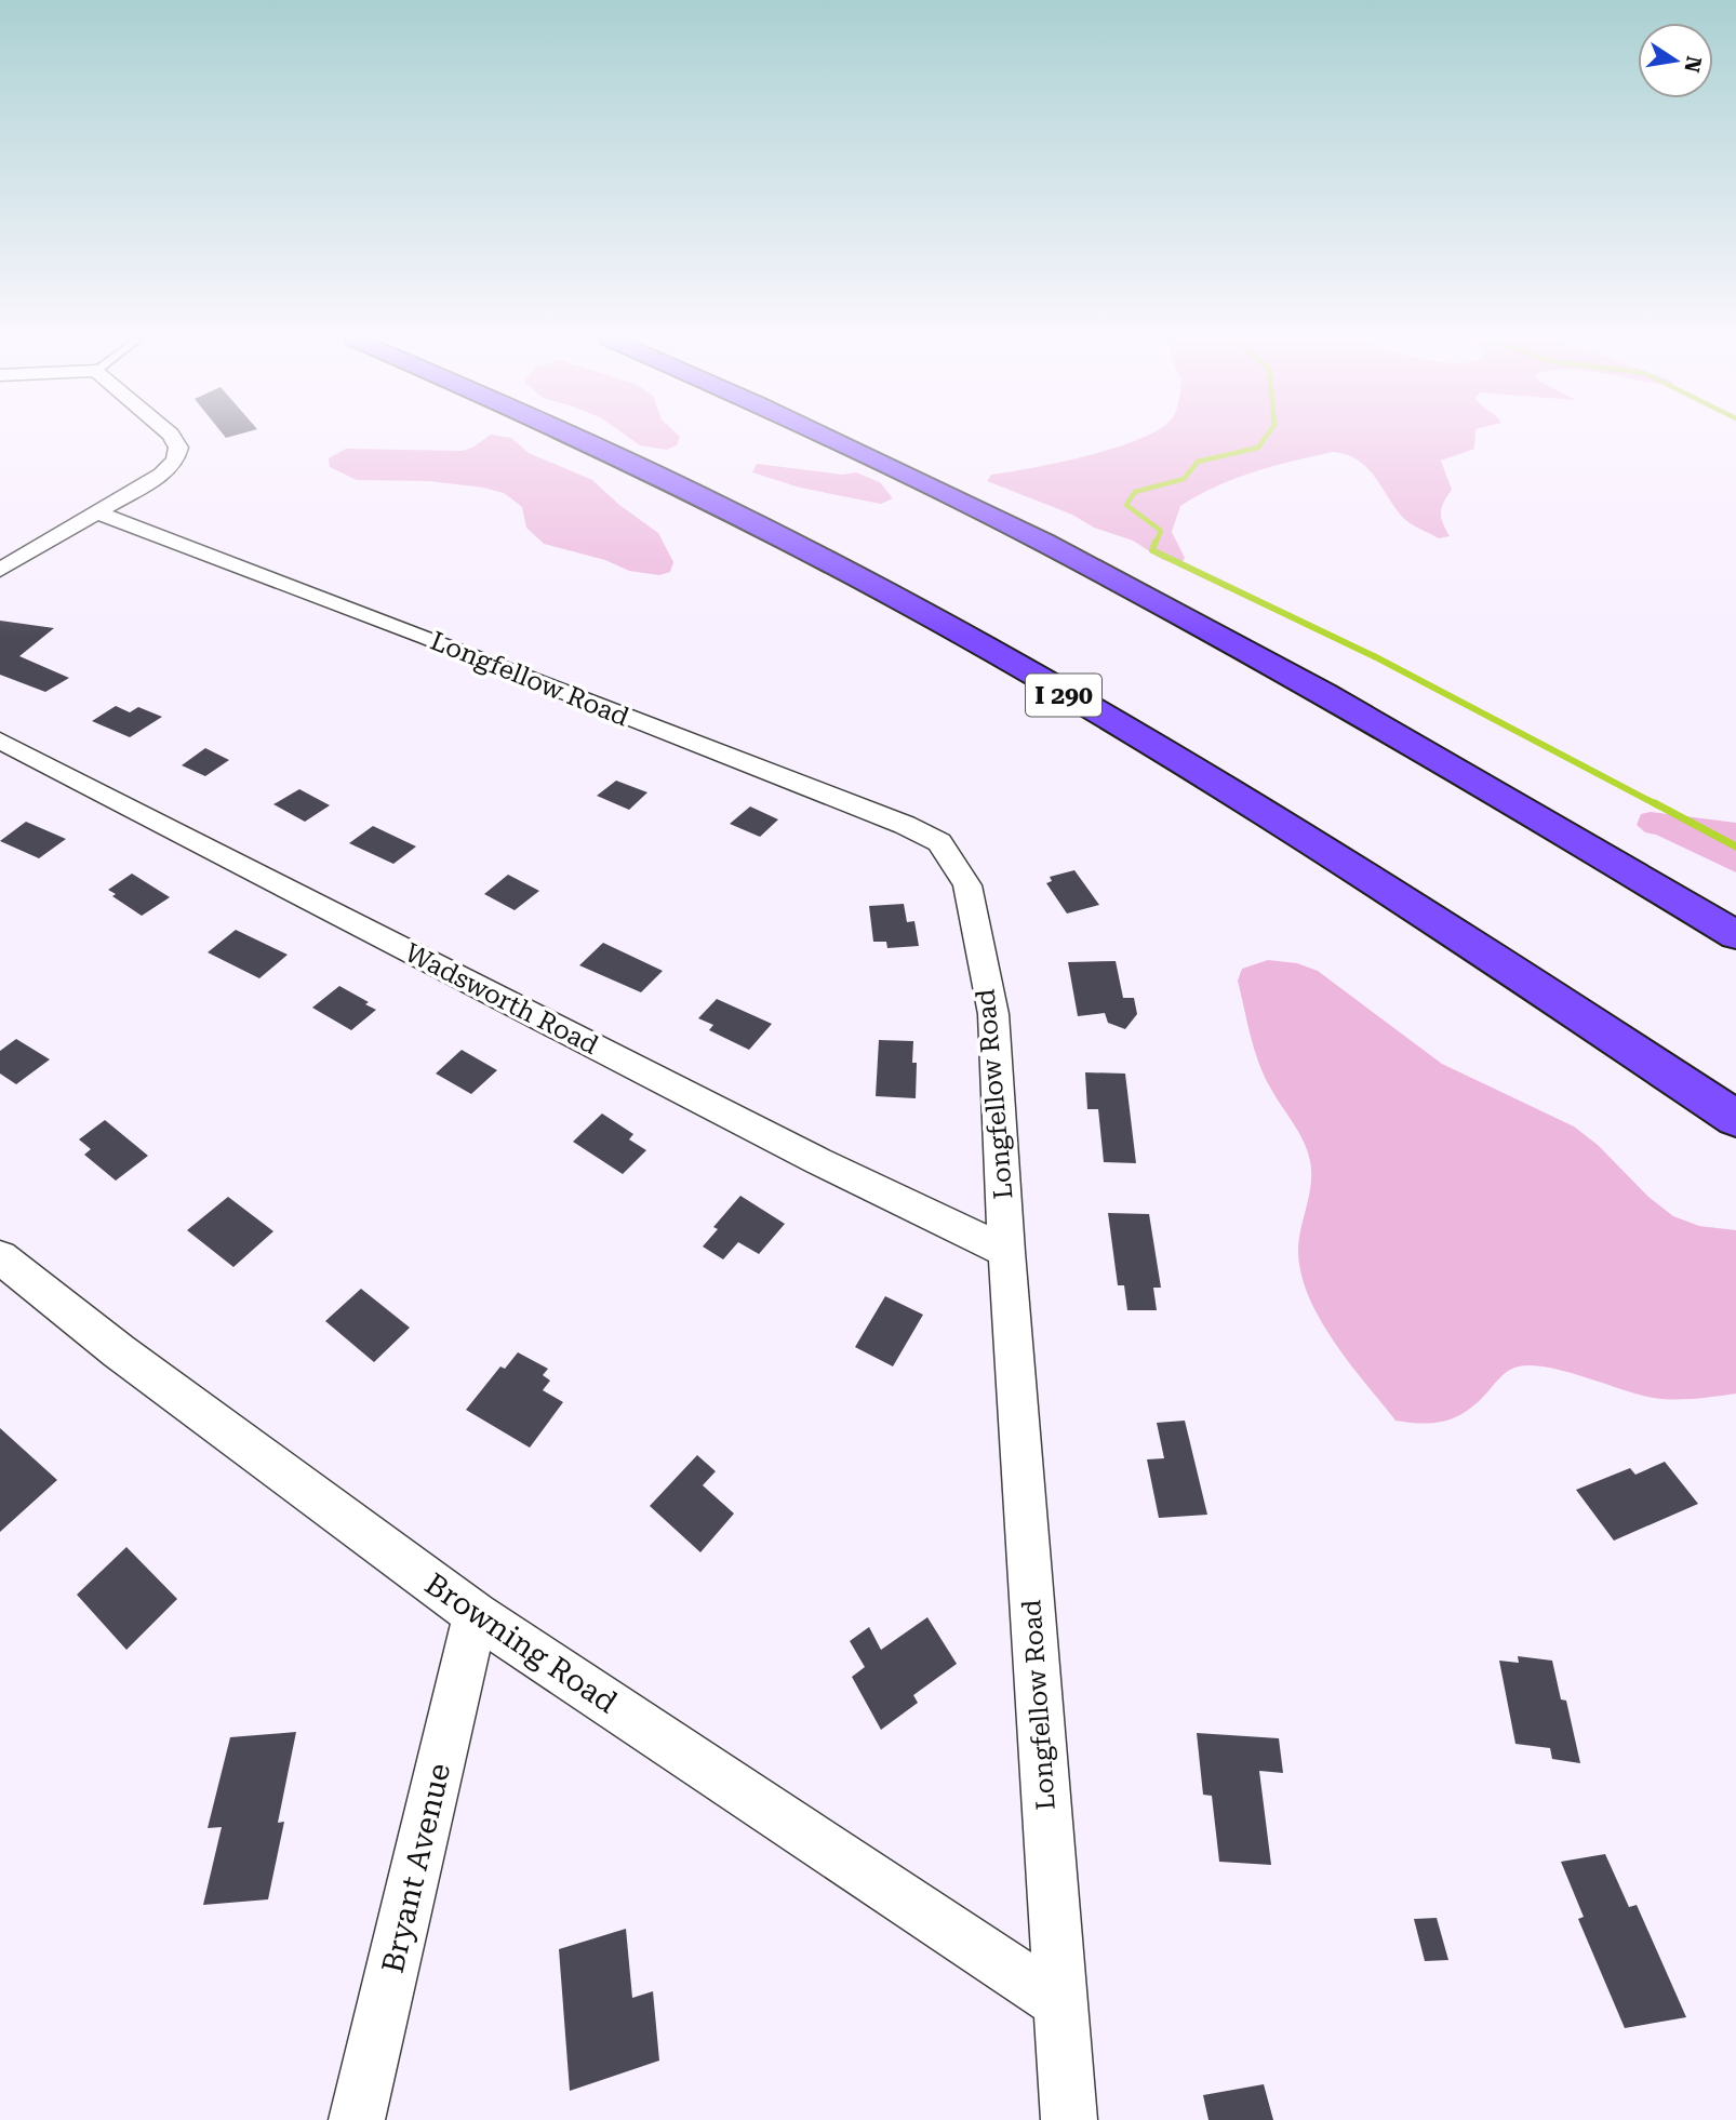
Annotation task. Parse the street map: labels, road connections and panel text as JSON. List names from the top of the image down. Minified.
{"streets":{"highway":["I 290"],"street":["Longfellow Road","Wadsworth Road","Browning Road","Bryant Avenue"]},"crossings":[["Longfellow Road","Wadsworth Road"],["Longfellow Road","Browning Road"],["Browning Road","Bryant Avenue"]],"north":"right"}
